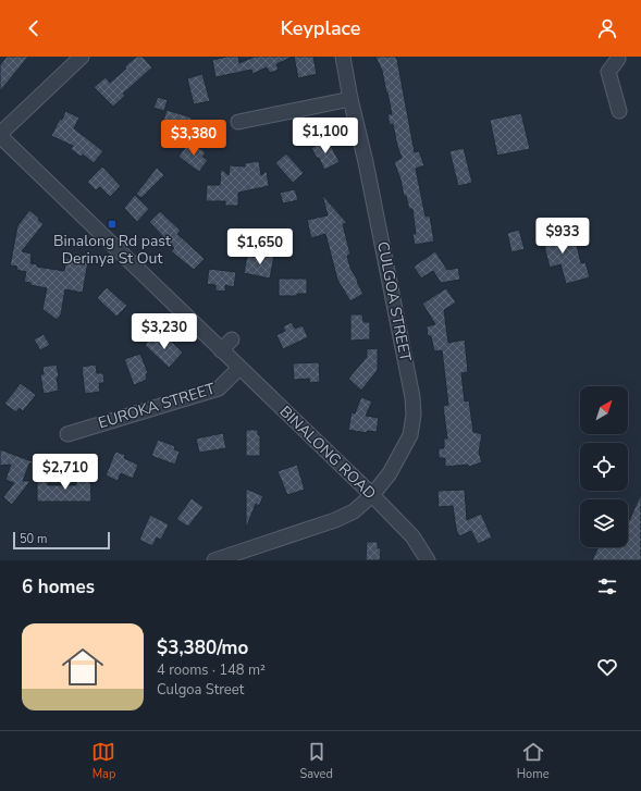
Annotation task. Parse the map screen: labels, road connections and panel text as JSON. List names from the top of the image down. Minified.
{"streets":{"street":["CULGOA STREET","EUROKA STREET","BINALONG ROAD"]},"crossings":[["CULGOA STREET","BINALONG ROAD"],["EUROKA STREET","BINALONG ROAD"]],"places":{"transit":["Binalong Rd past Derinya St Out"]},"scale_bar":"50 m","north":"top right","page":{"header":"Keyplace","price":["$1,100","$3,380","$933","$1,650","$3,230","$2,710"],"scale":"50 m","heading":"6 homes","list":[{"name":"$3,380/mo","note":"4 rooms · 148 m² · Culgoa Street"}],"tabs":["Map","Saved","Home"]}}
